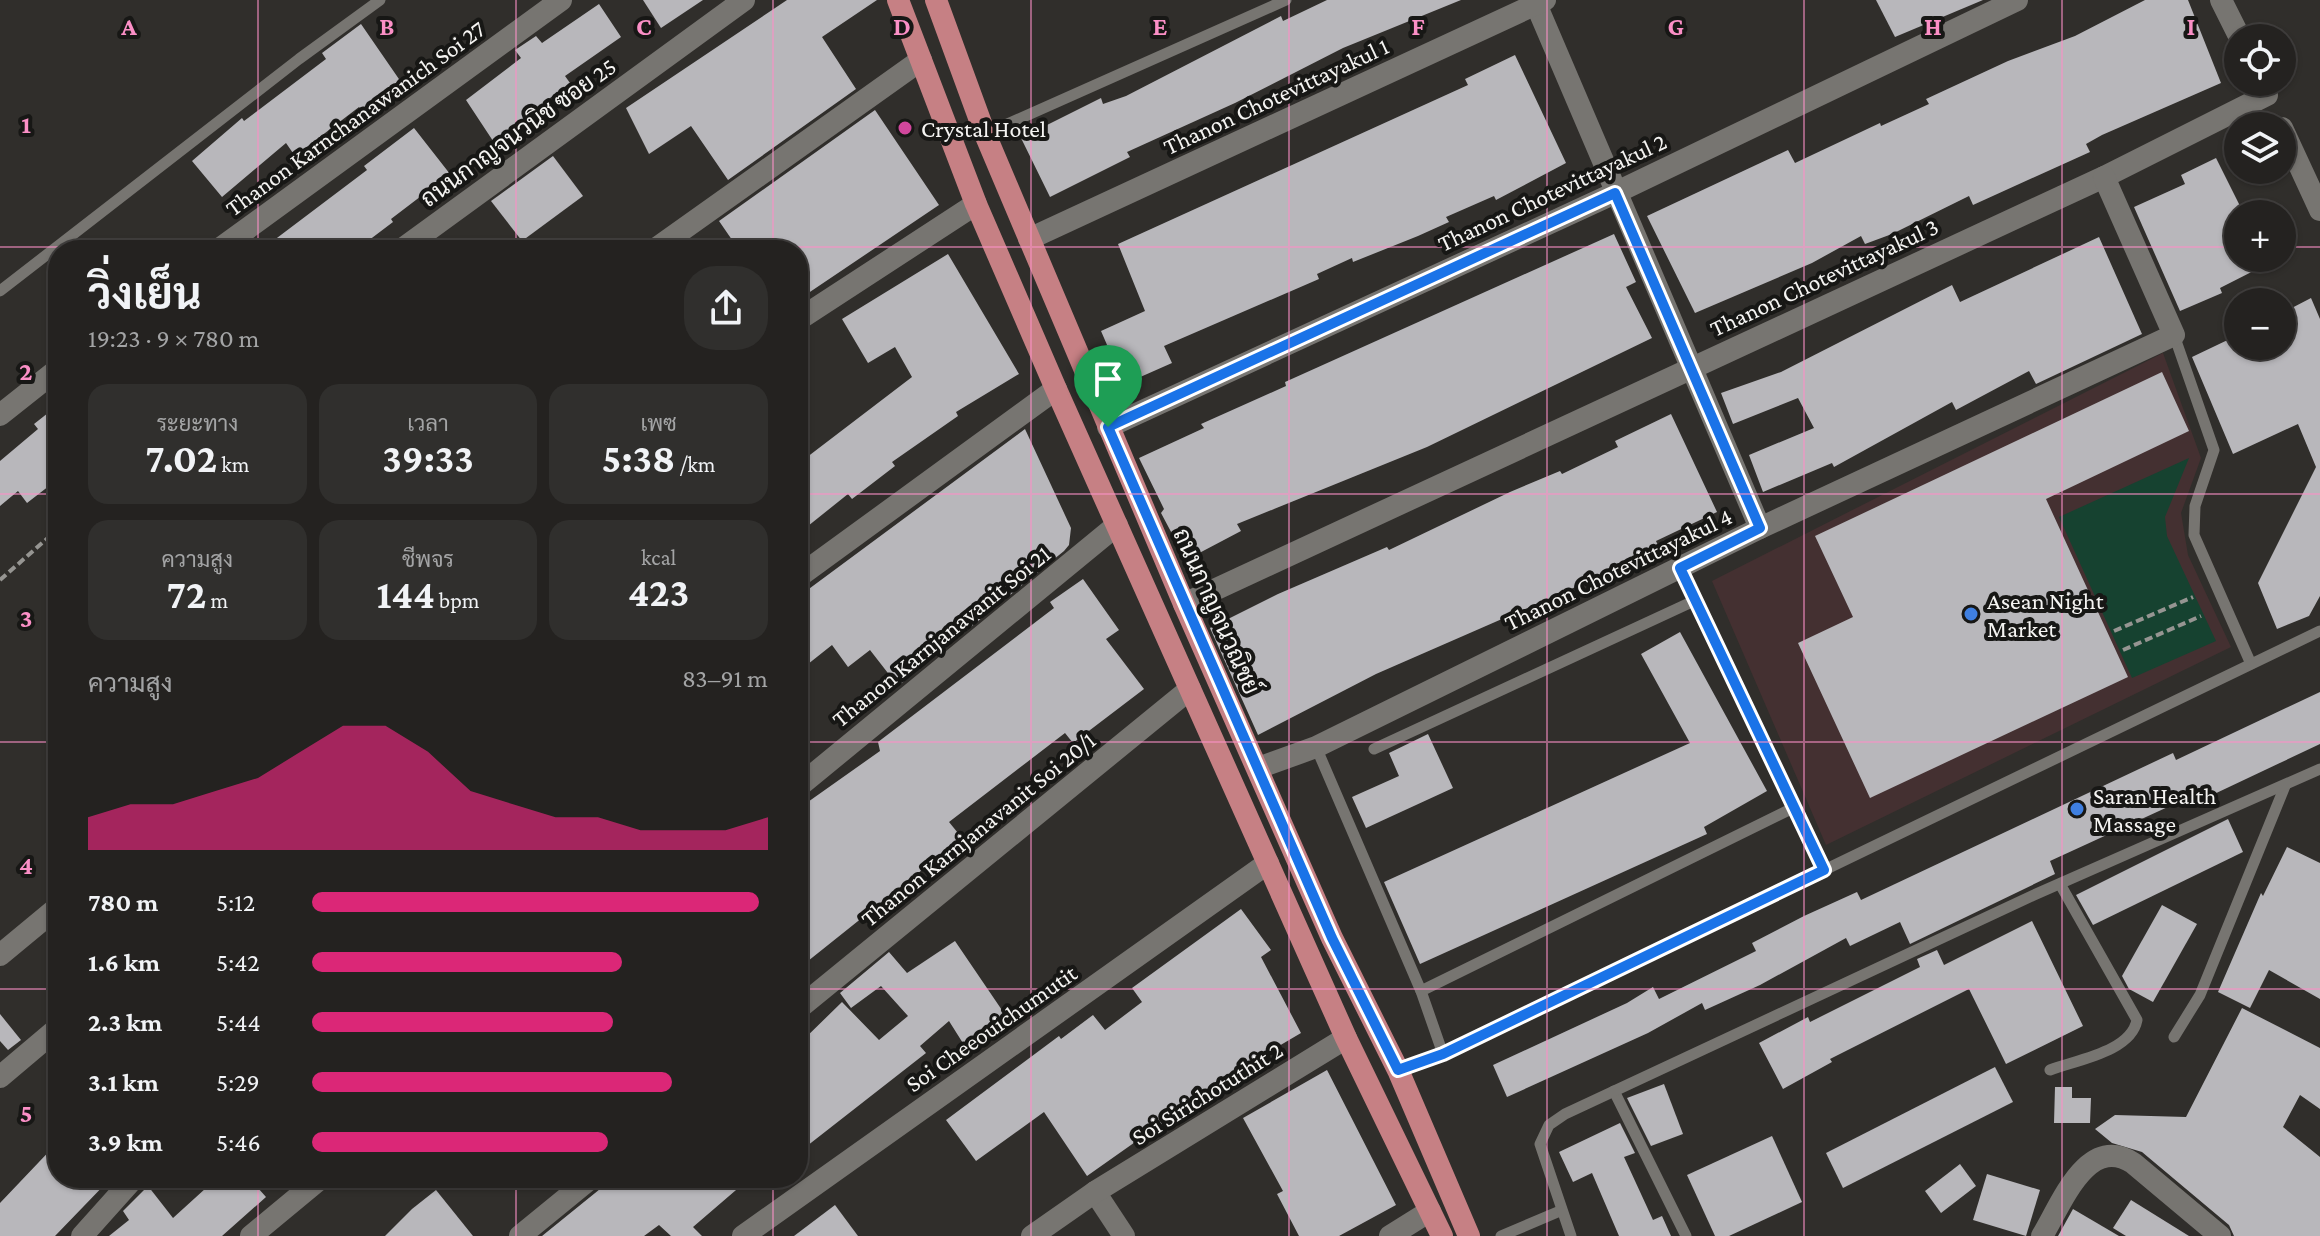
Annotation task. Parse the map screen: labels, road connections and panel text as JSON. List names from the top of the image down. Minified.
{"streets":{"main road":["ถนนกาญจนวณิชย์"],"street":["Thanon Chotevittayakul 1","Thanon Karnchanawanich Soi 27","ถนนกาญจนวนิช ซอย 25","Thanon Chotevittayakul 2","Thanon Chotevittayakul 3","Thanon Chotevittayakul 4","Thanon Karnjanavanit Soi 21","Thanon Karnjanavanit Soi 20/1","Soi Cheeouichumutit","Soi Sirichotuthit 2"]},"crossings":[["Thanon Chotevittayakul 1","ถนนกาญจนวณิชย์"],["Thanon Chotevittayakul 2","ถนนกาญจนวณิชย์"],["Thanon Chotevittayakul 3","ถนนกาญจนวณิชย์"],["Thanon Chotevittayakul 4","ถนนกาญจนวณิชย์"]],"places":["Crystal Hotel","Asean Night Market","Saran Health Massage"],"page":{"map_buttons":["+","−"],"heading":["วิ่งเย็น","19:23 · 9 × 780 m"],"stats":[["ระยะทาง","7.02 km"],["เวลา","39:33"],["เพซ","5:38 /km"],["ความสูง","72 m"],["ชีพจร","144 bpm"],["kcal","423"]],"chart":["ความสูง","83–91 m"],"list":[{"name":"780 m","note":"5:12"},{"name":"1.6 km","note":"5:42"},{"name":"2.3 km","note":"5:44"},{"name":"3.1 km","note":"5:29"},{"name":"3.9 km","note":"5:46"}]},"grid":{"columns":["A","B","C","D","E","F","G","H","I"],"rows":["1","2","3","4","5"]}}
